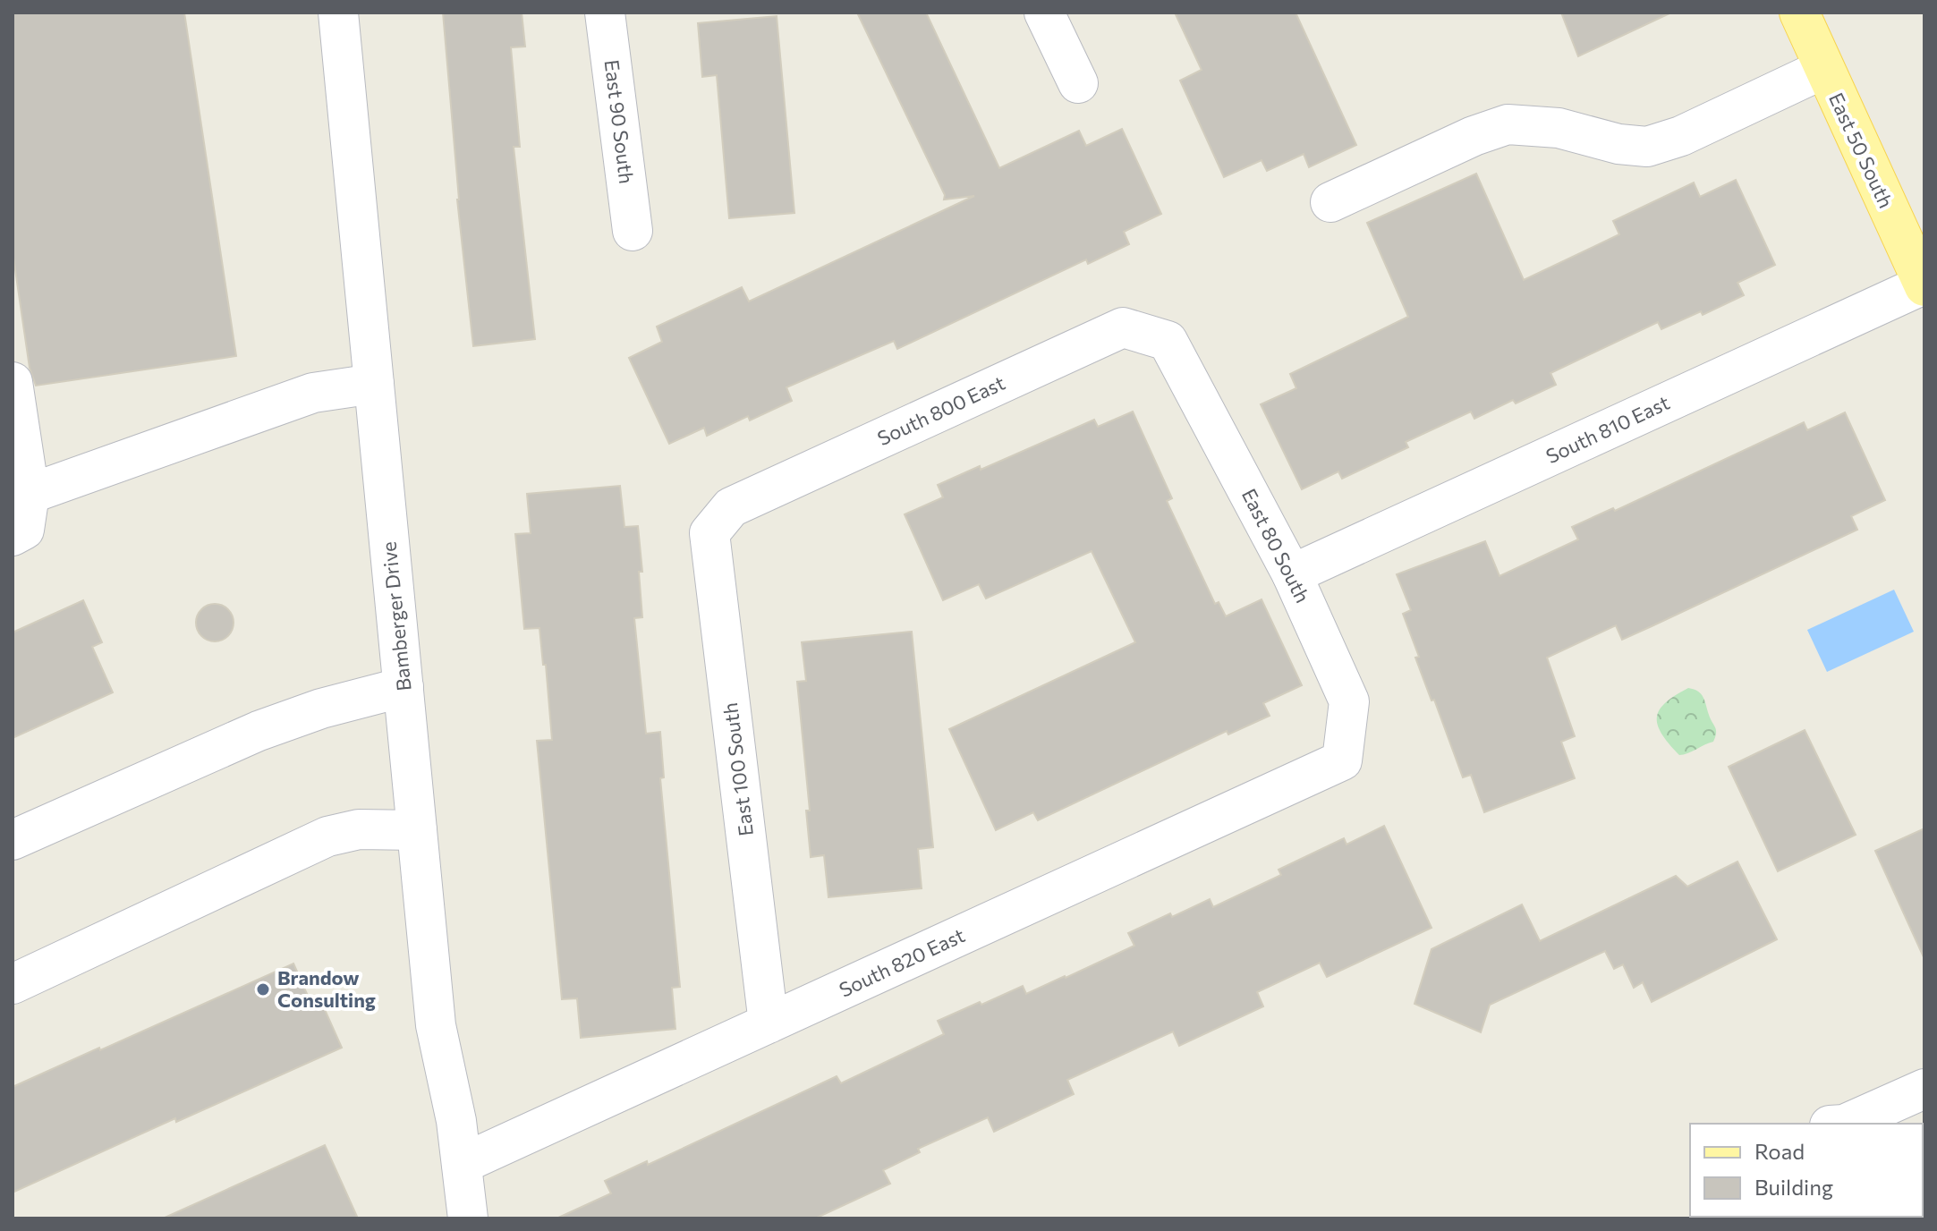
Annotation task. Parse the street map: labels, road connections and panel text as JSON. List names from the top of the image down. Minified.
{"streets":{"main road":["East 50 South"],"street":["East 90 South","South 800 East","South 810 East","East 80 South","Bamberger Drive","East 100 South","South 820 East"]},"crossings":[["East 50 South","South 810 East"],["South 800 East","East 80 South"],["South 800 East","East 100 South"],["South 810 East","East 80 South"],["East 80 South","South 820 East"],["Bamberger Drive","South 820 East"],["East 100 South","South 820 East"]],"places":["Brandow Consulting"],"legend":["Road","Building"]}
